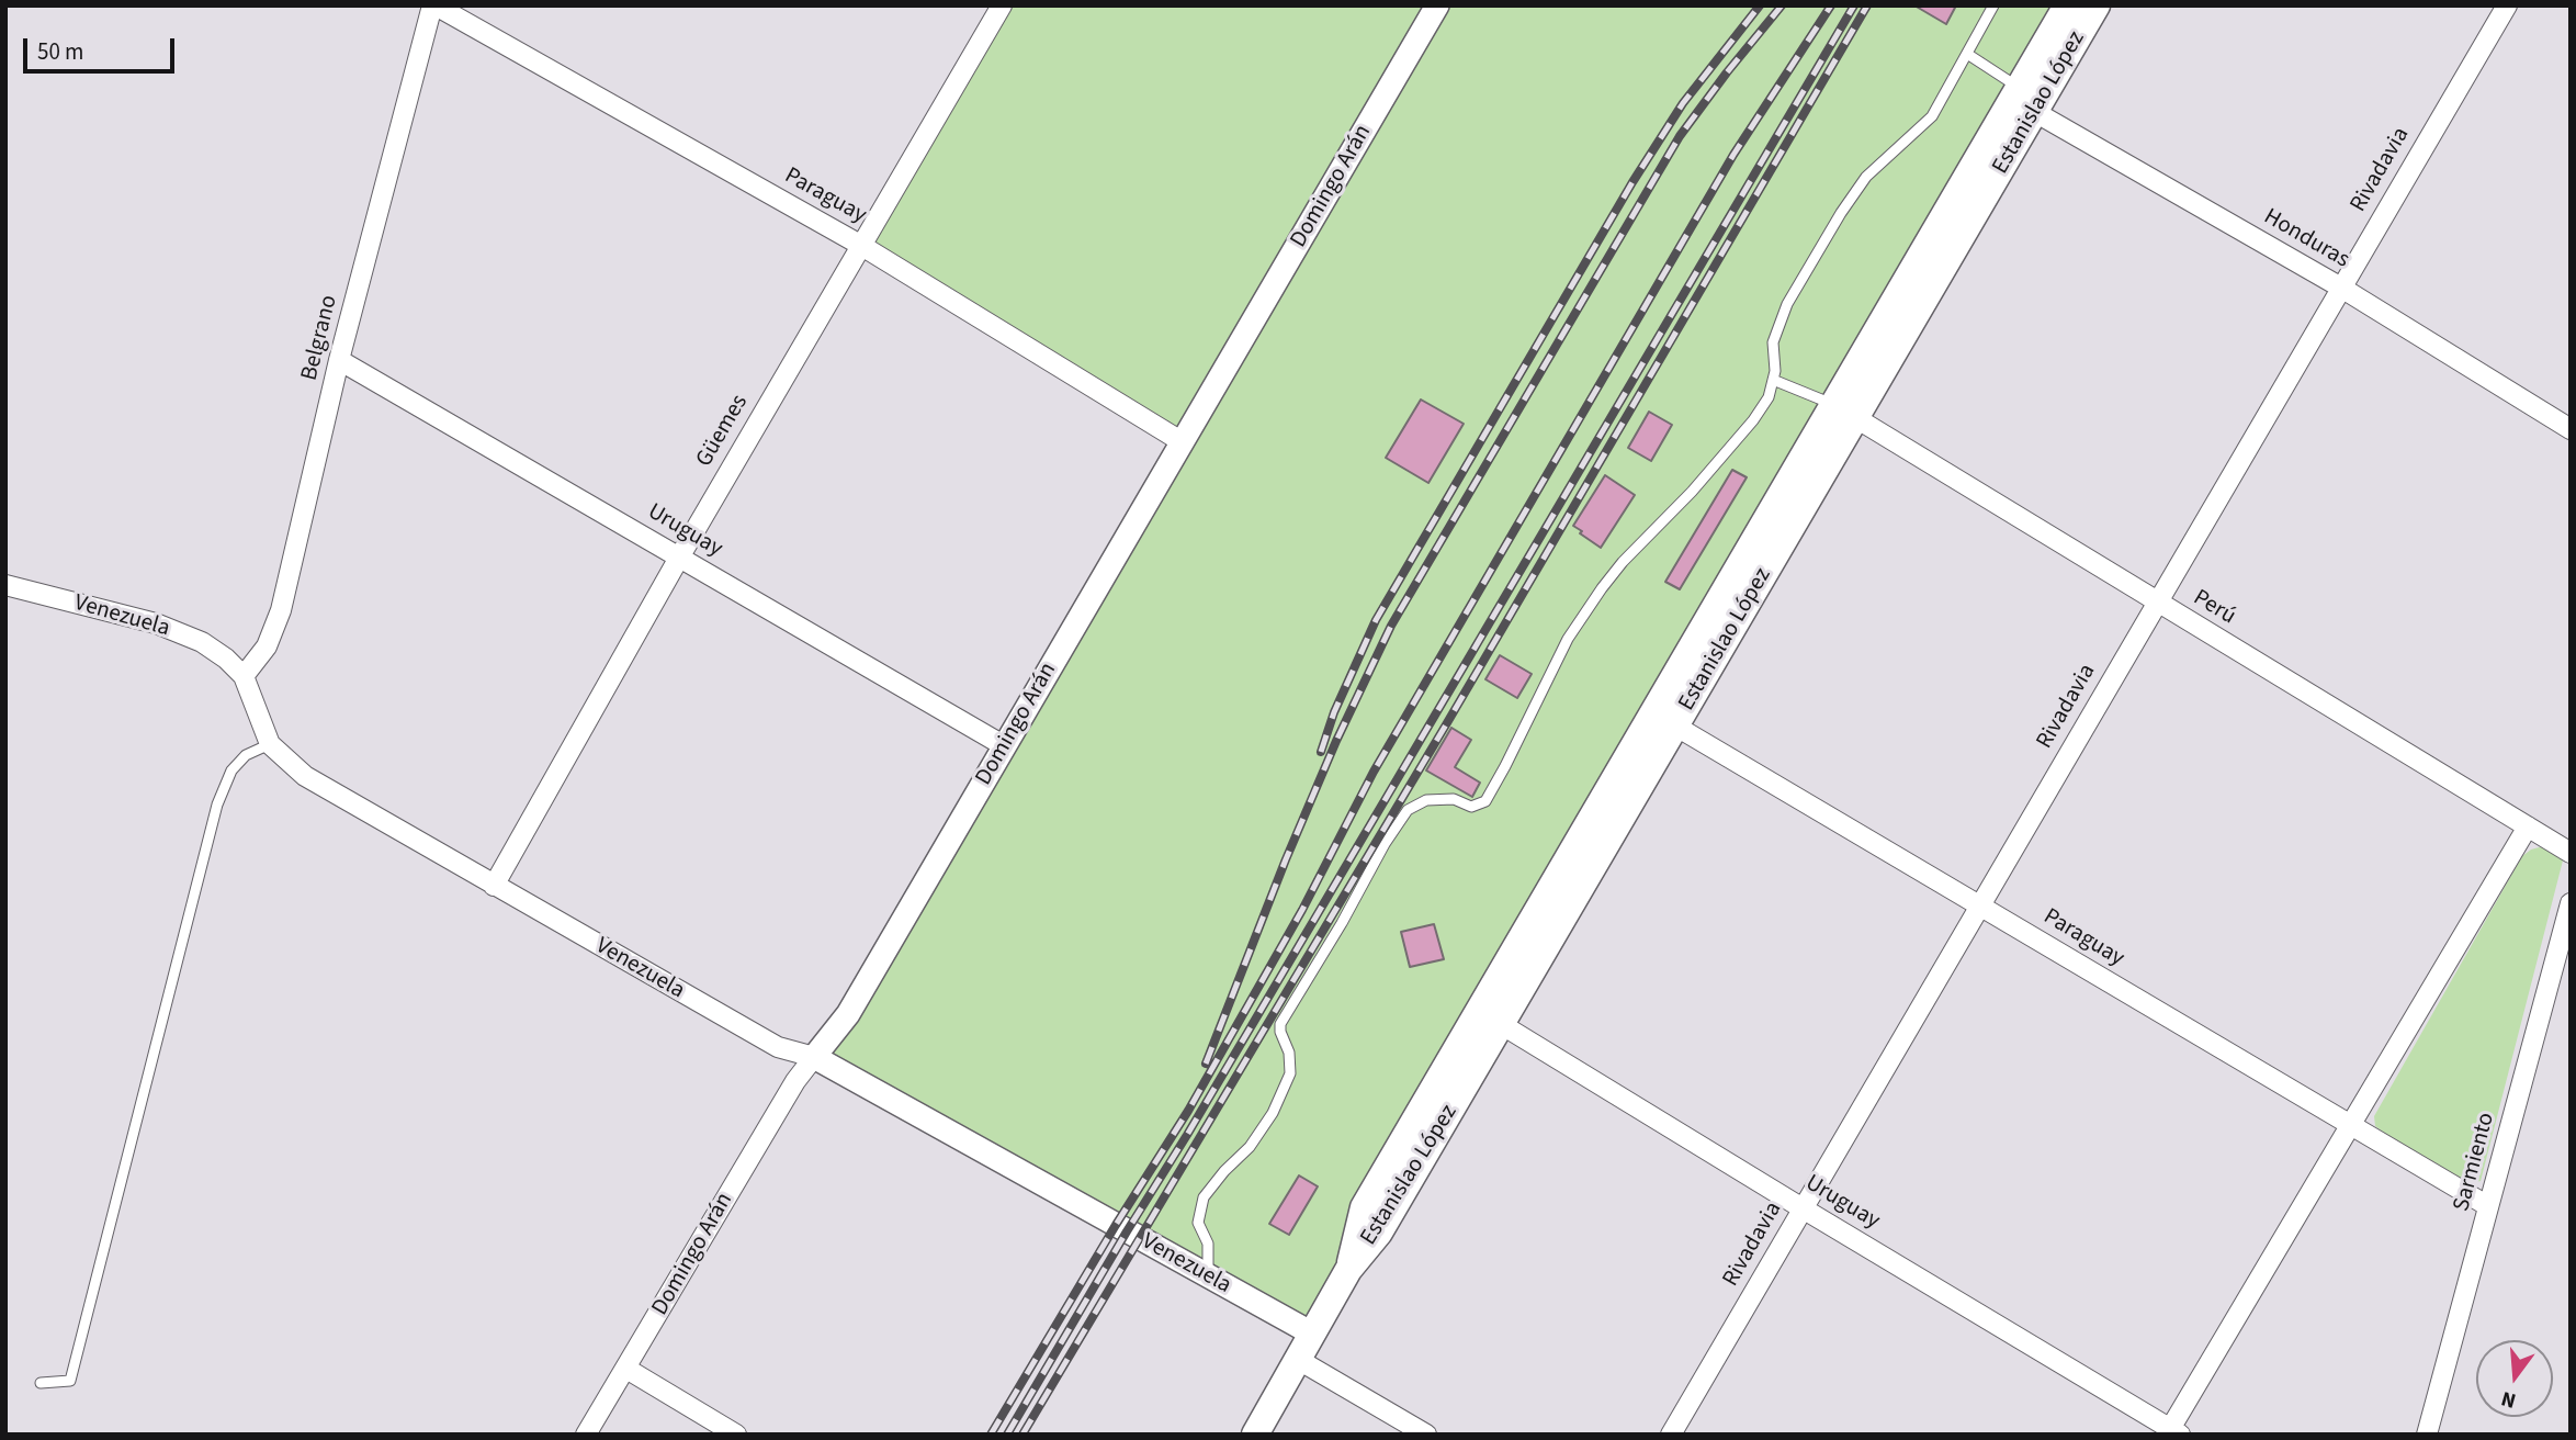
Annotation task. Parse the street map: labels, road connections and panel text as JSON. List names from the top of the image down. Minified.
{"streets":{"main road":["Estanislao López"],"street":["Rivadavia","Domingo Arán","Paraguay","Honduras","Belgrano","Güemes","Uruguay","Perú","Venezuela","Sarmiento"]},"crossings":[["Estanislao López","Paraguay"],["Estanislao López","Honduras"],["Estanislao López","Uruguay"],["Estanislao López","Perú"],["Estanislao López","Venezuela"],["Rivadavia","Paraguay"],["Rivadavia","Honduras"],["Rivadavia","Uruguay"],["Rivadavia","Perú"],["Domingo Arán","Paraguay"],["Domingo Arán","Uruguay"],["Domingo Arán","Venezuela"],["Paraguay","Belgrano"],["Paraguay","Güemes"],["Paraguay","Sarmiento"],["Belgrano","Uruguay"],["Belgrano","Venezuela"],["Güemes","Uruguay"],["Güemes","Venezuela"]],"scale_bar":"50 m","north":"bottom"}
